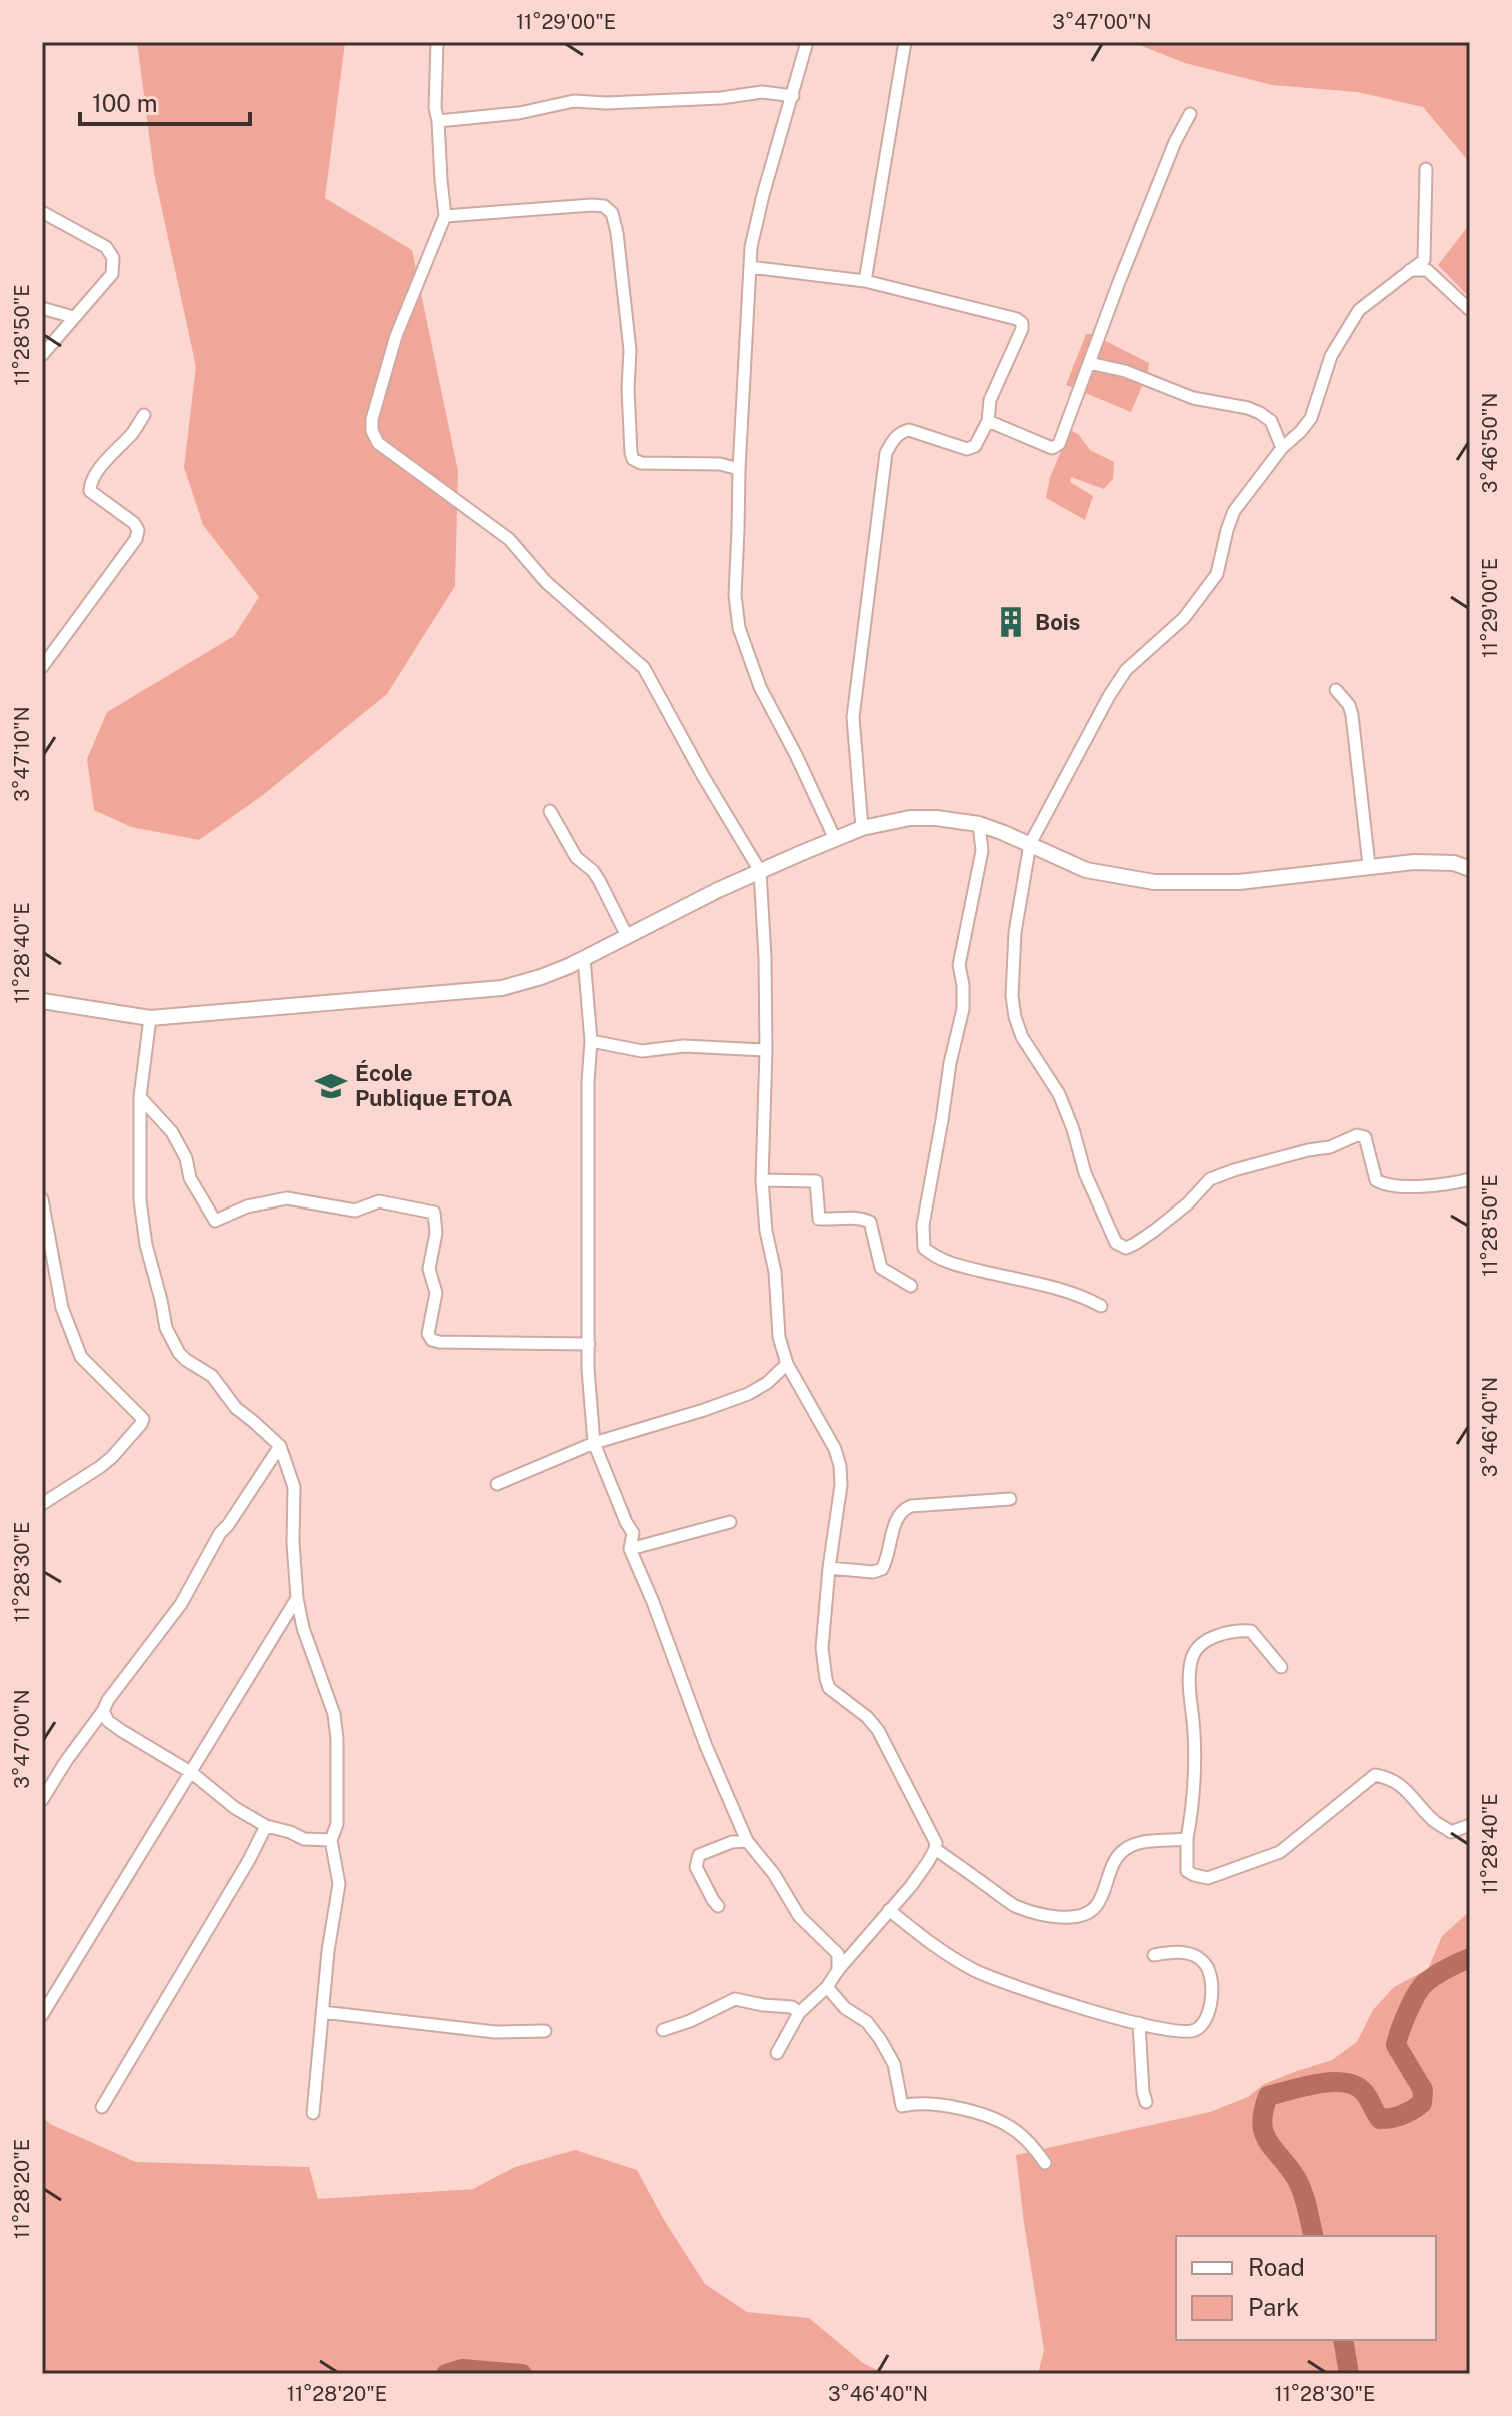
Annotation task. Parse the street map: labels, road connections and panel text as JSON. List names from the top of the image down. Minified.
{"places":{"building":["Bois"],"school or university":["École Publique ETOA"]},"legend":["Road","Park"],"scale_bar":"100 m","coordinates":["11°29'00\"E","3°47'00\"N","11°28'50\"E","3°46'50\"N","3°47'10\"N","11°28'40\"E","3°46'40\"N","11°28'30\"E","11°28'20\"E"]}
